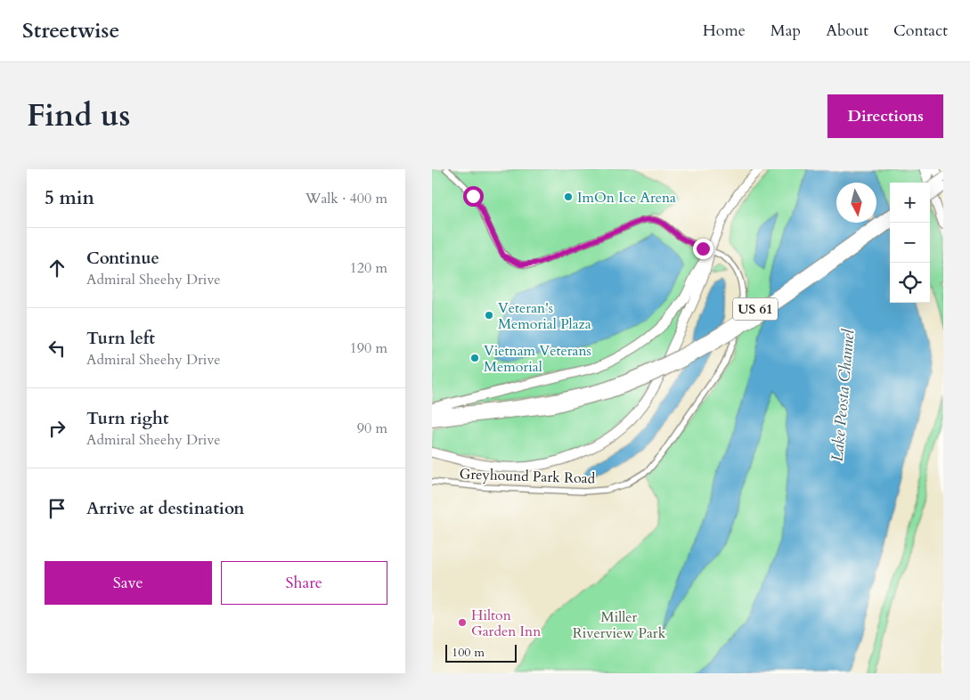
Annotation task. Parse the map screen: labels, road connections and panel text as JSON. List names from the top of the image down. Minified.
{"streets":{"highway":["US 61"],"street":["Greyhound Park Road"]},"water":["Lake Peosta Channel"],"parks":["Miller Riverview Park"],"places":["ImOn Ice Arena","Veteran's Memorial Plaza","Vietnam Veterans Memorial","Hilton Garden Inn"],"scale_bar":"100 m","north":"bottom","page":{"header":"Streetwise","nav":["Home","Map","About","Contact"],"title":"Find us","buttons":["Directions",["Save","Share"]],"heading":["5 min","Walk · 400 m"],"map_buttons":["+","−"],"list":[["Continue","Admiral Sheehy Drive","120 m"],["Turn left","Admiral Sheehy Drive","190 m"],["Turn right","Admiral Sheehy Drive","90 m"],"Arrive at destination"],"scale":"100 m"}}
